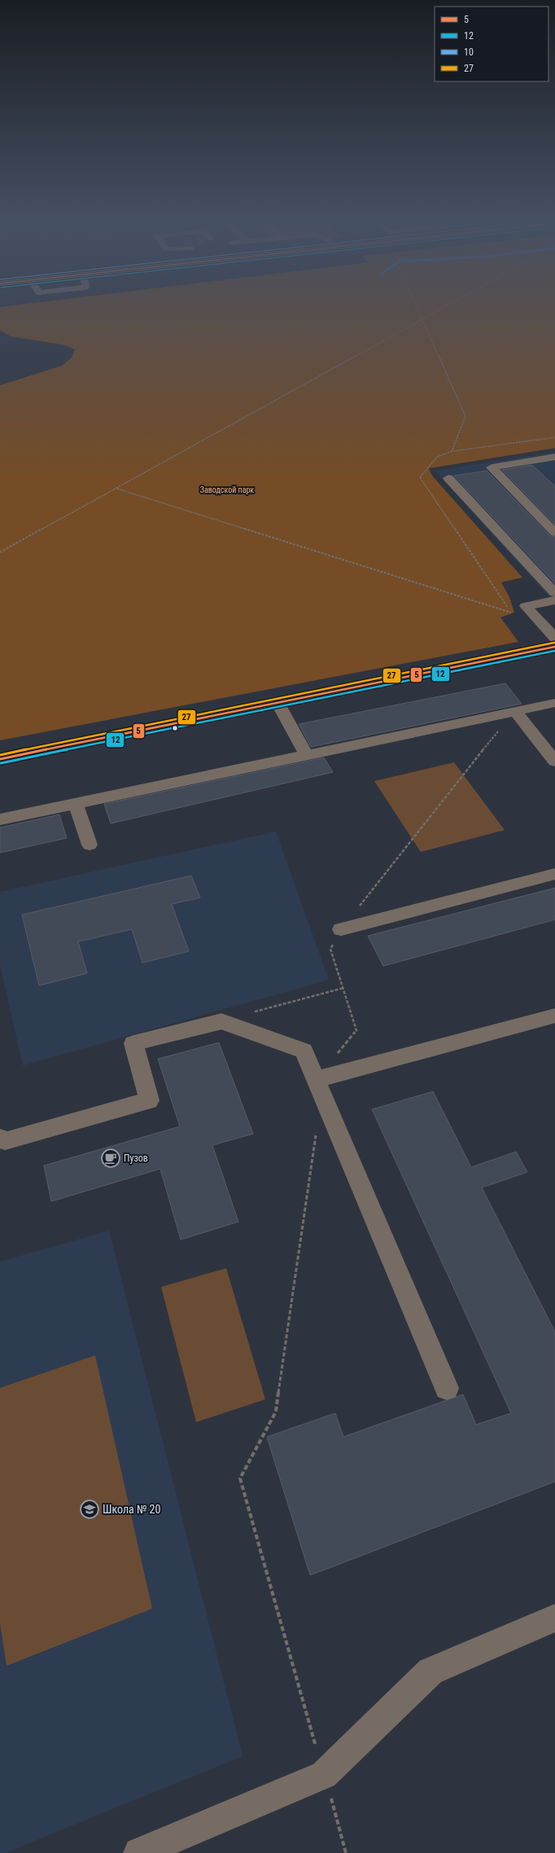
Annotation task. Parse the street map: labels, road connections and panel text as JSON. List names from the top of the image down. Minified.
{"parks":["Заводской парк"],"places":{"cafe":["Пузов"],"school or university":["Школа № 20"]},"lines":["transit line 27","transit line 5","transit line 12"],"legend":["5","12","10","27"]}
